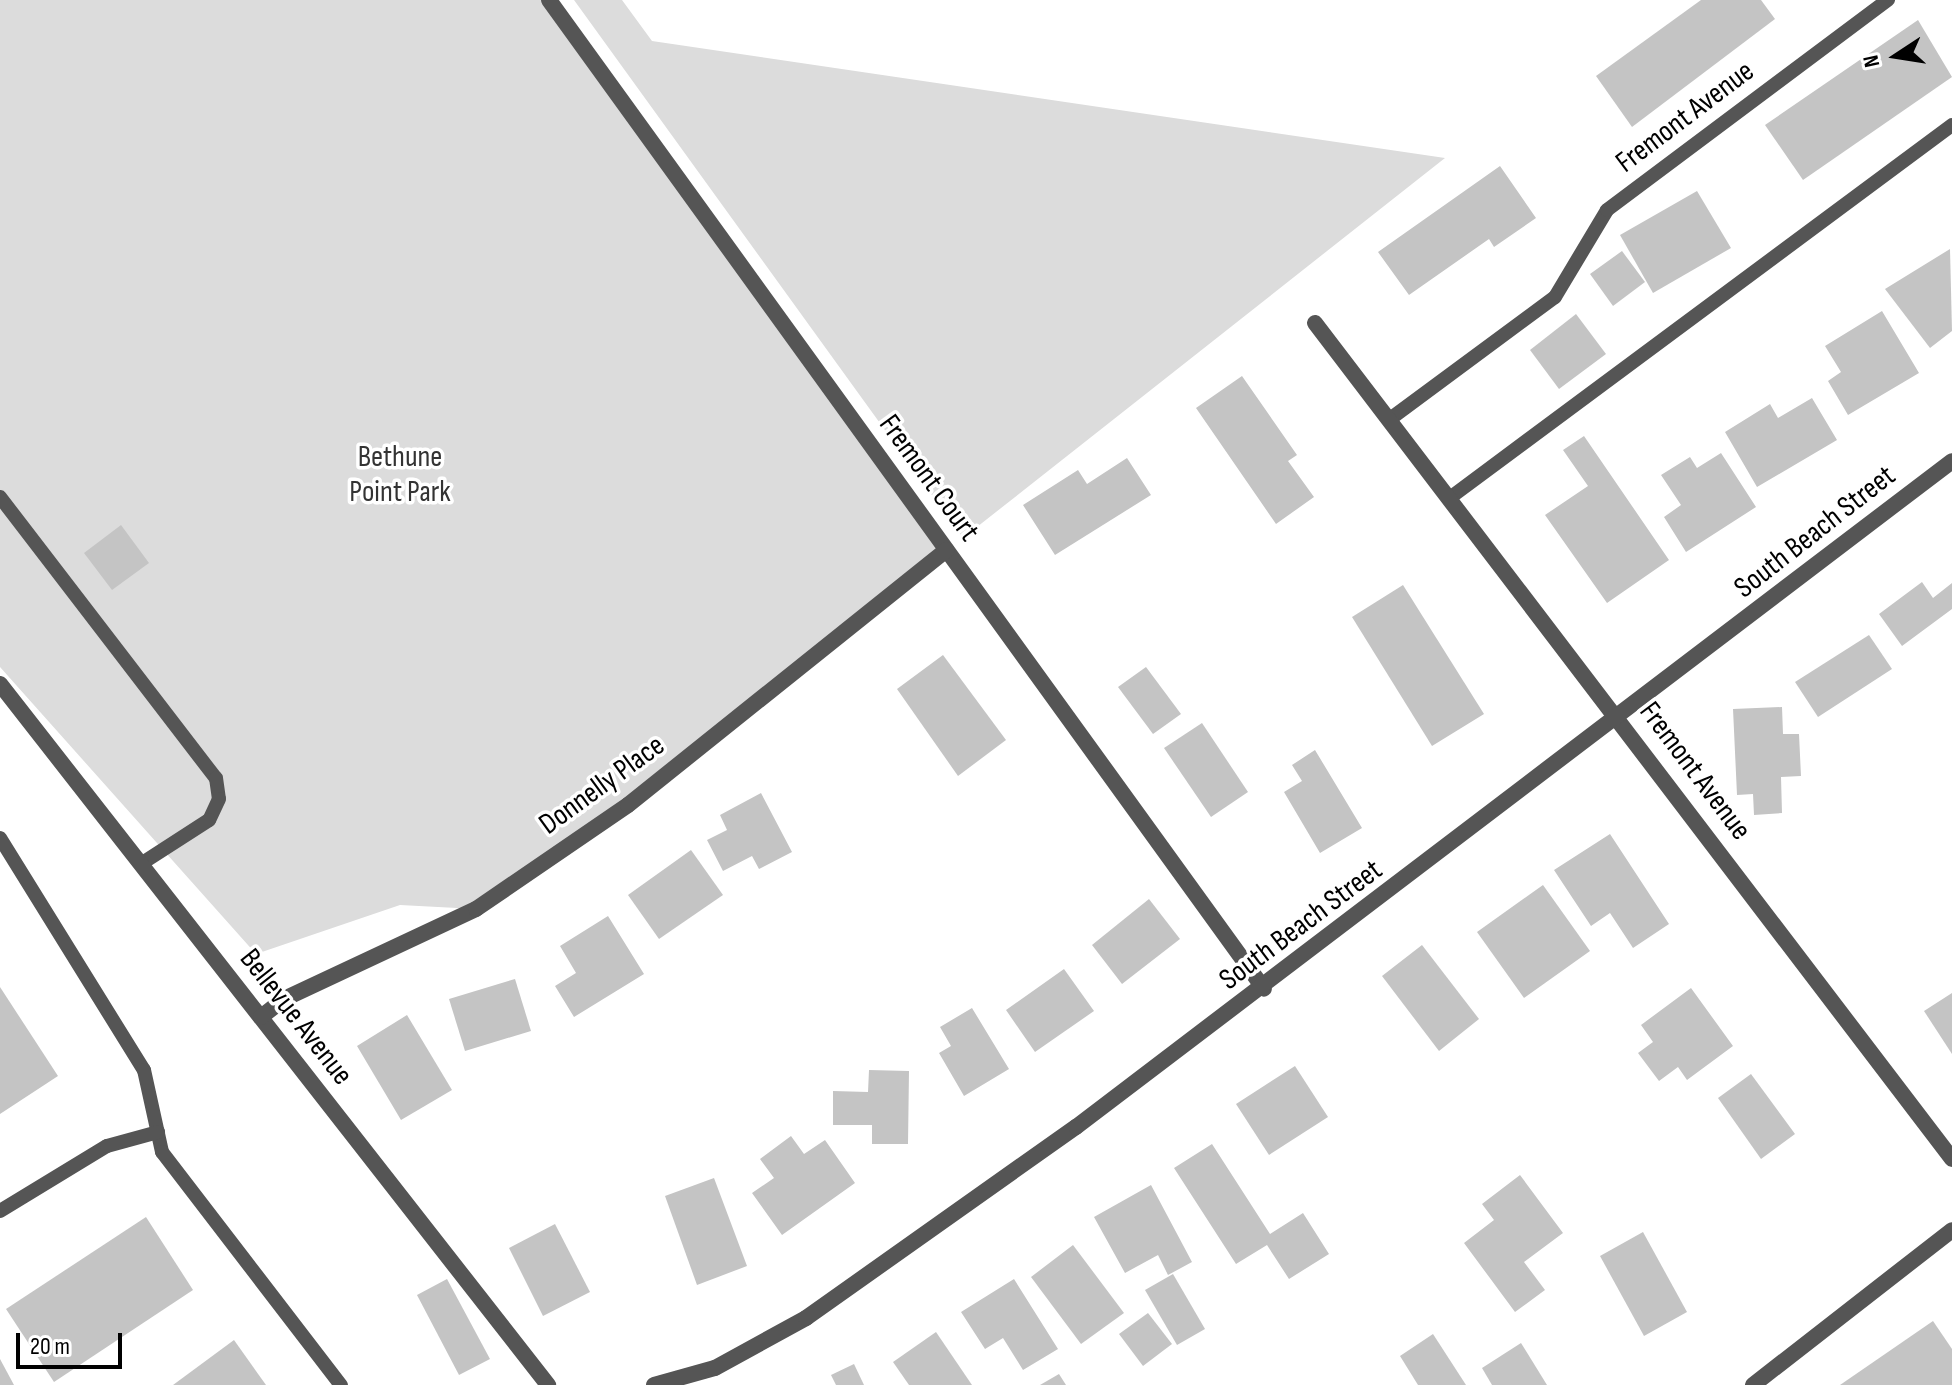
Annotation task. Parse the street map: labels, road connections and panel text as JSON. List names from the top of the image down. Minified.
{"streets":{"street":["Fremont Avenue","Fremont Court","South Beach Street","Donnelly Place","Bellevue Avenue"]},"crossings":[["Fremont Avenue","South Beach Street"],["Fremont Court","South Beach Street"],["Fremont Court","Donnelly Place"],["Donnelly Place","Bellevue Avenue"]],"parks":["Bethune Point Park"],"scale_bar":"20 m","north":"left"}
